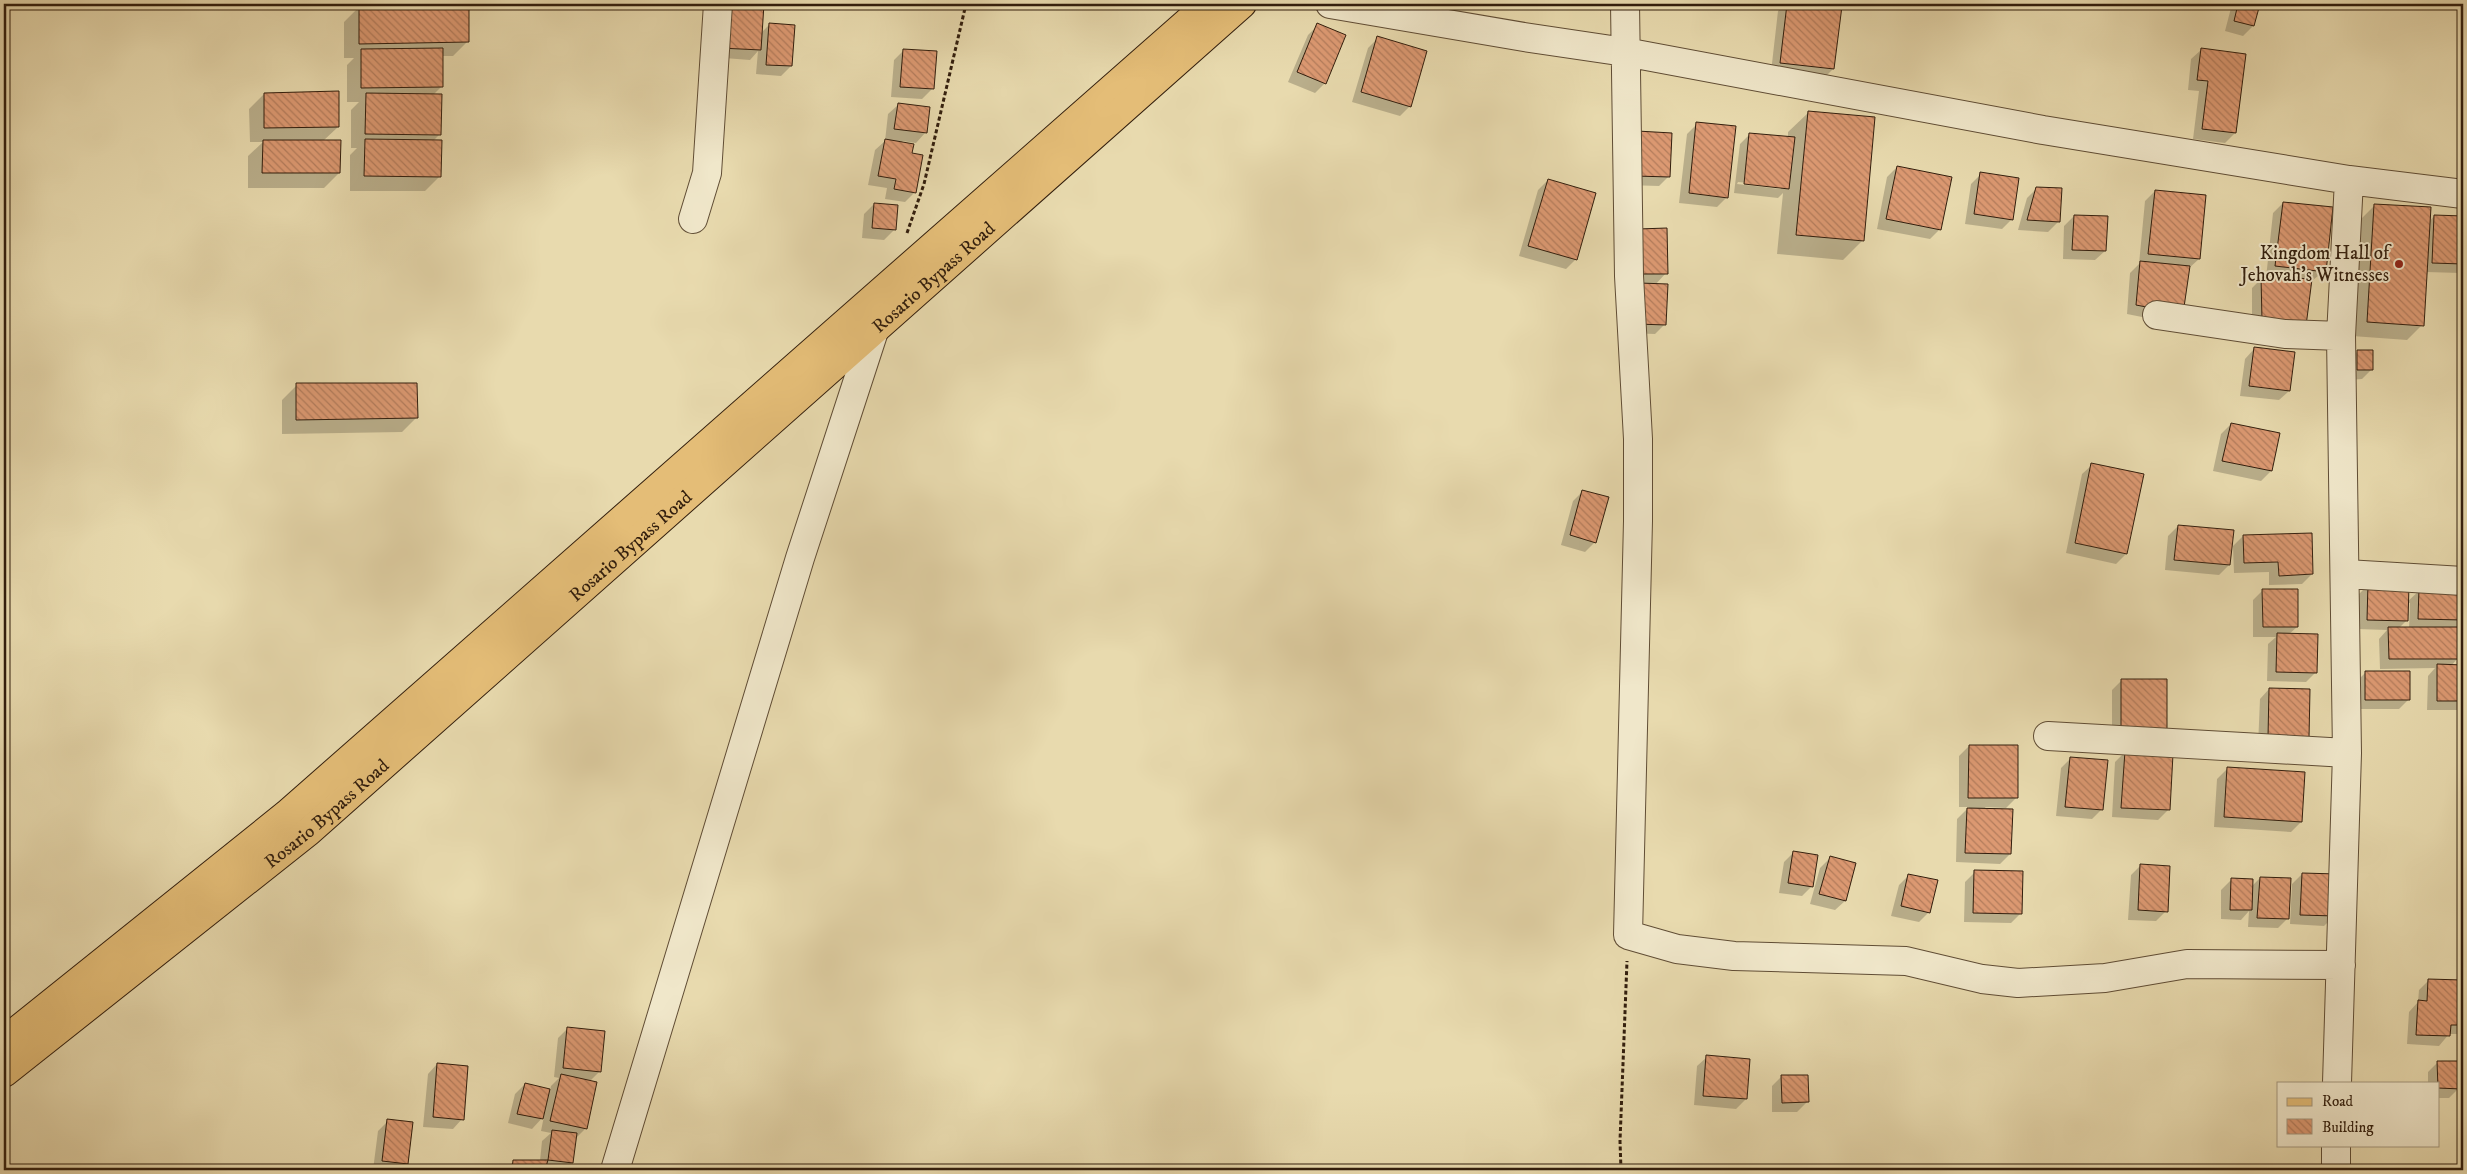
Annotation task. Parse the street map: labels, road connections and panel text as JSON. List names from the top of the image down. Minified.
{"streets":{"main road":["Rosario Bypass Road"]},"places":["Kingdom Hall of Jehovah's Witnesses"],"legend":["Road","Building"]}
